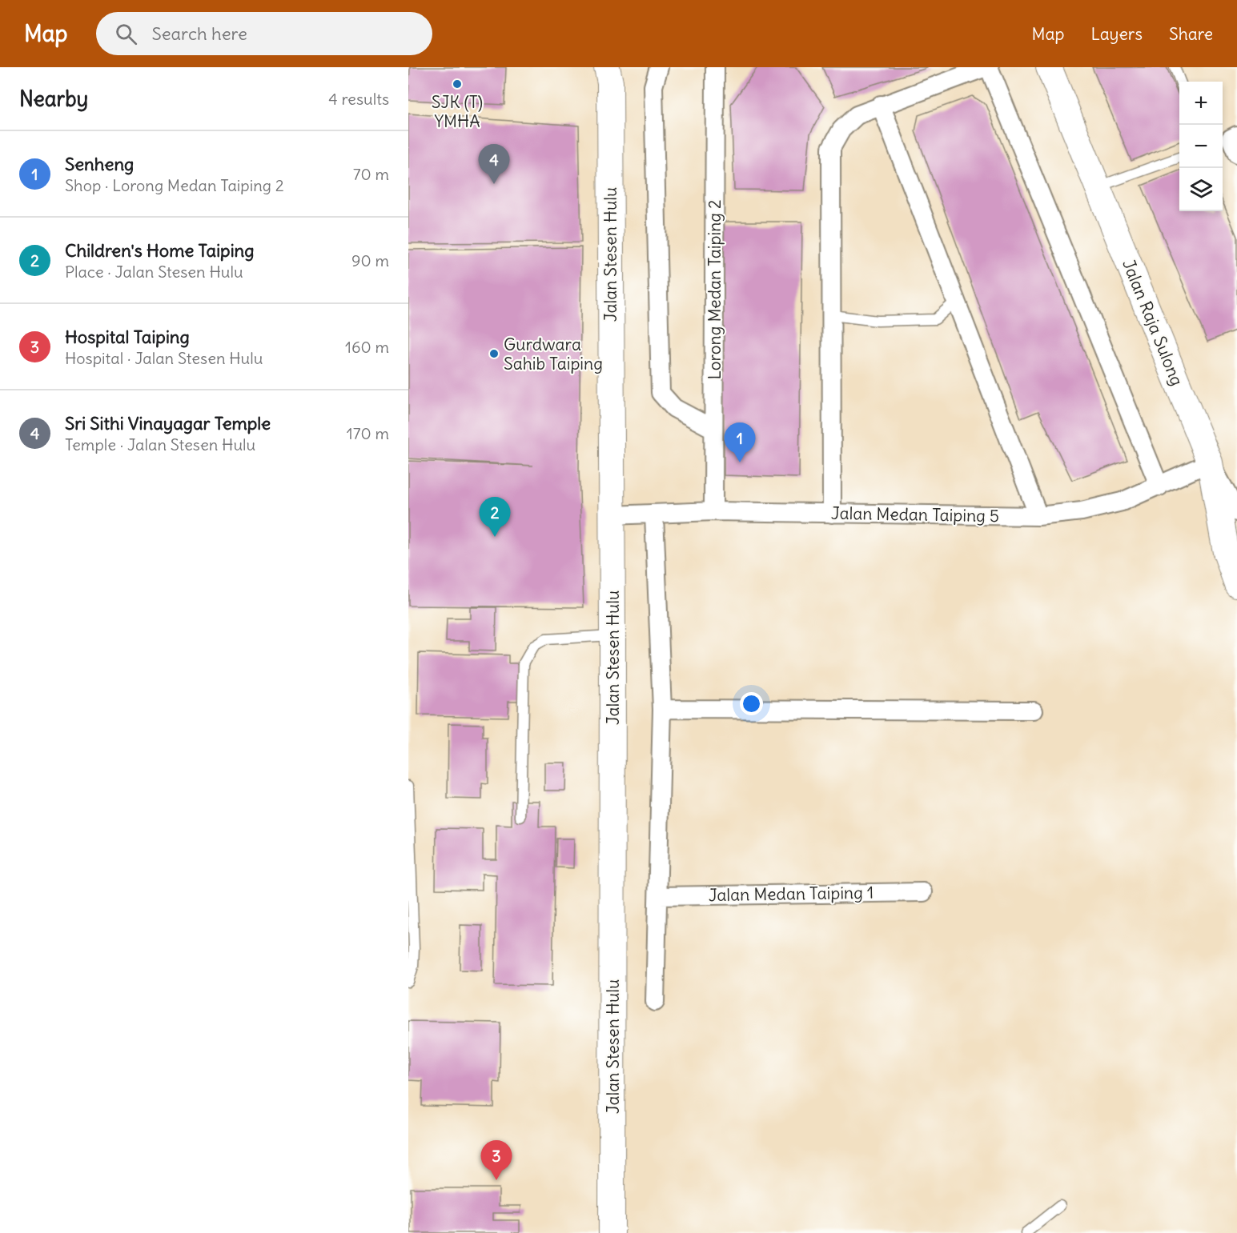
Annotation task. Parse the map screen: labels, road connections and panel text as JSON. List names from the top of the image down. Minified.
{"streets":{"main road":["Jalan Stesen Hulu","Jalan Raja Sulong"],"street":["Lorong Medan Taiping 2","Jalan Medan Taiping 5","Jalan Medan Taiping 1"]},"crossings":[["Jalan Stesen Hulu","Jalan Medan Taiping 5"],["Lorong Medan Taiping 2","Jalan Medan Taiping 5"],["Jalan Raja Sulong","Jalan Medan Taiping 5"]],"places":["SJK (T) YMHA","Gurdwara Sahib Taiping"],"page":{"header":"Map","search":"Search here","nav":["Map","Layers","Share"],"heading":["Nearby","4 results"],"map_buttons":["+","−"],"list":[{"mark":"1","name":"Senheng","note":"Shop · Lorong Medan Taiping 2","value":"70 m"},{"mark":"2","name":"Children's Home Taiping","note":"Place · Jalan Stesen Hulu","value":"90 m"},{"mark":"3","name":"Hospital Taiping","note":"Hospital · Jalan Stesen Hulu","value":"160 m"},{"mark":"4","name":"Sri Sithi Vinayagar Temple","note":"Temple · Jalan Stesen Hulu","value":"170 m"}],"pins":["4","1","2","3"]}}
